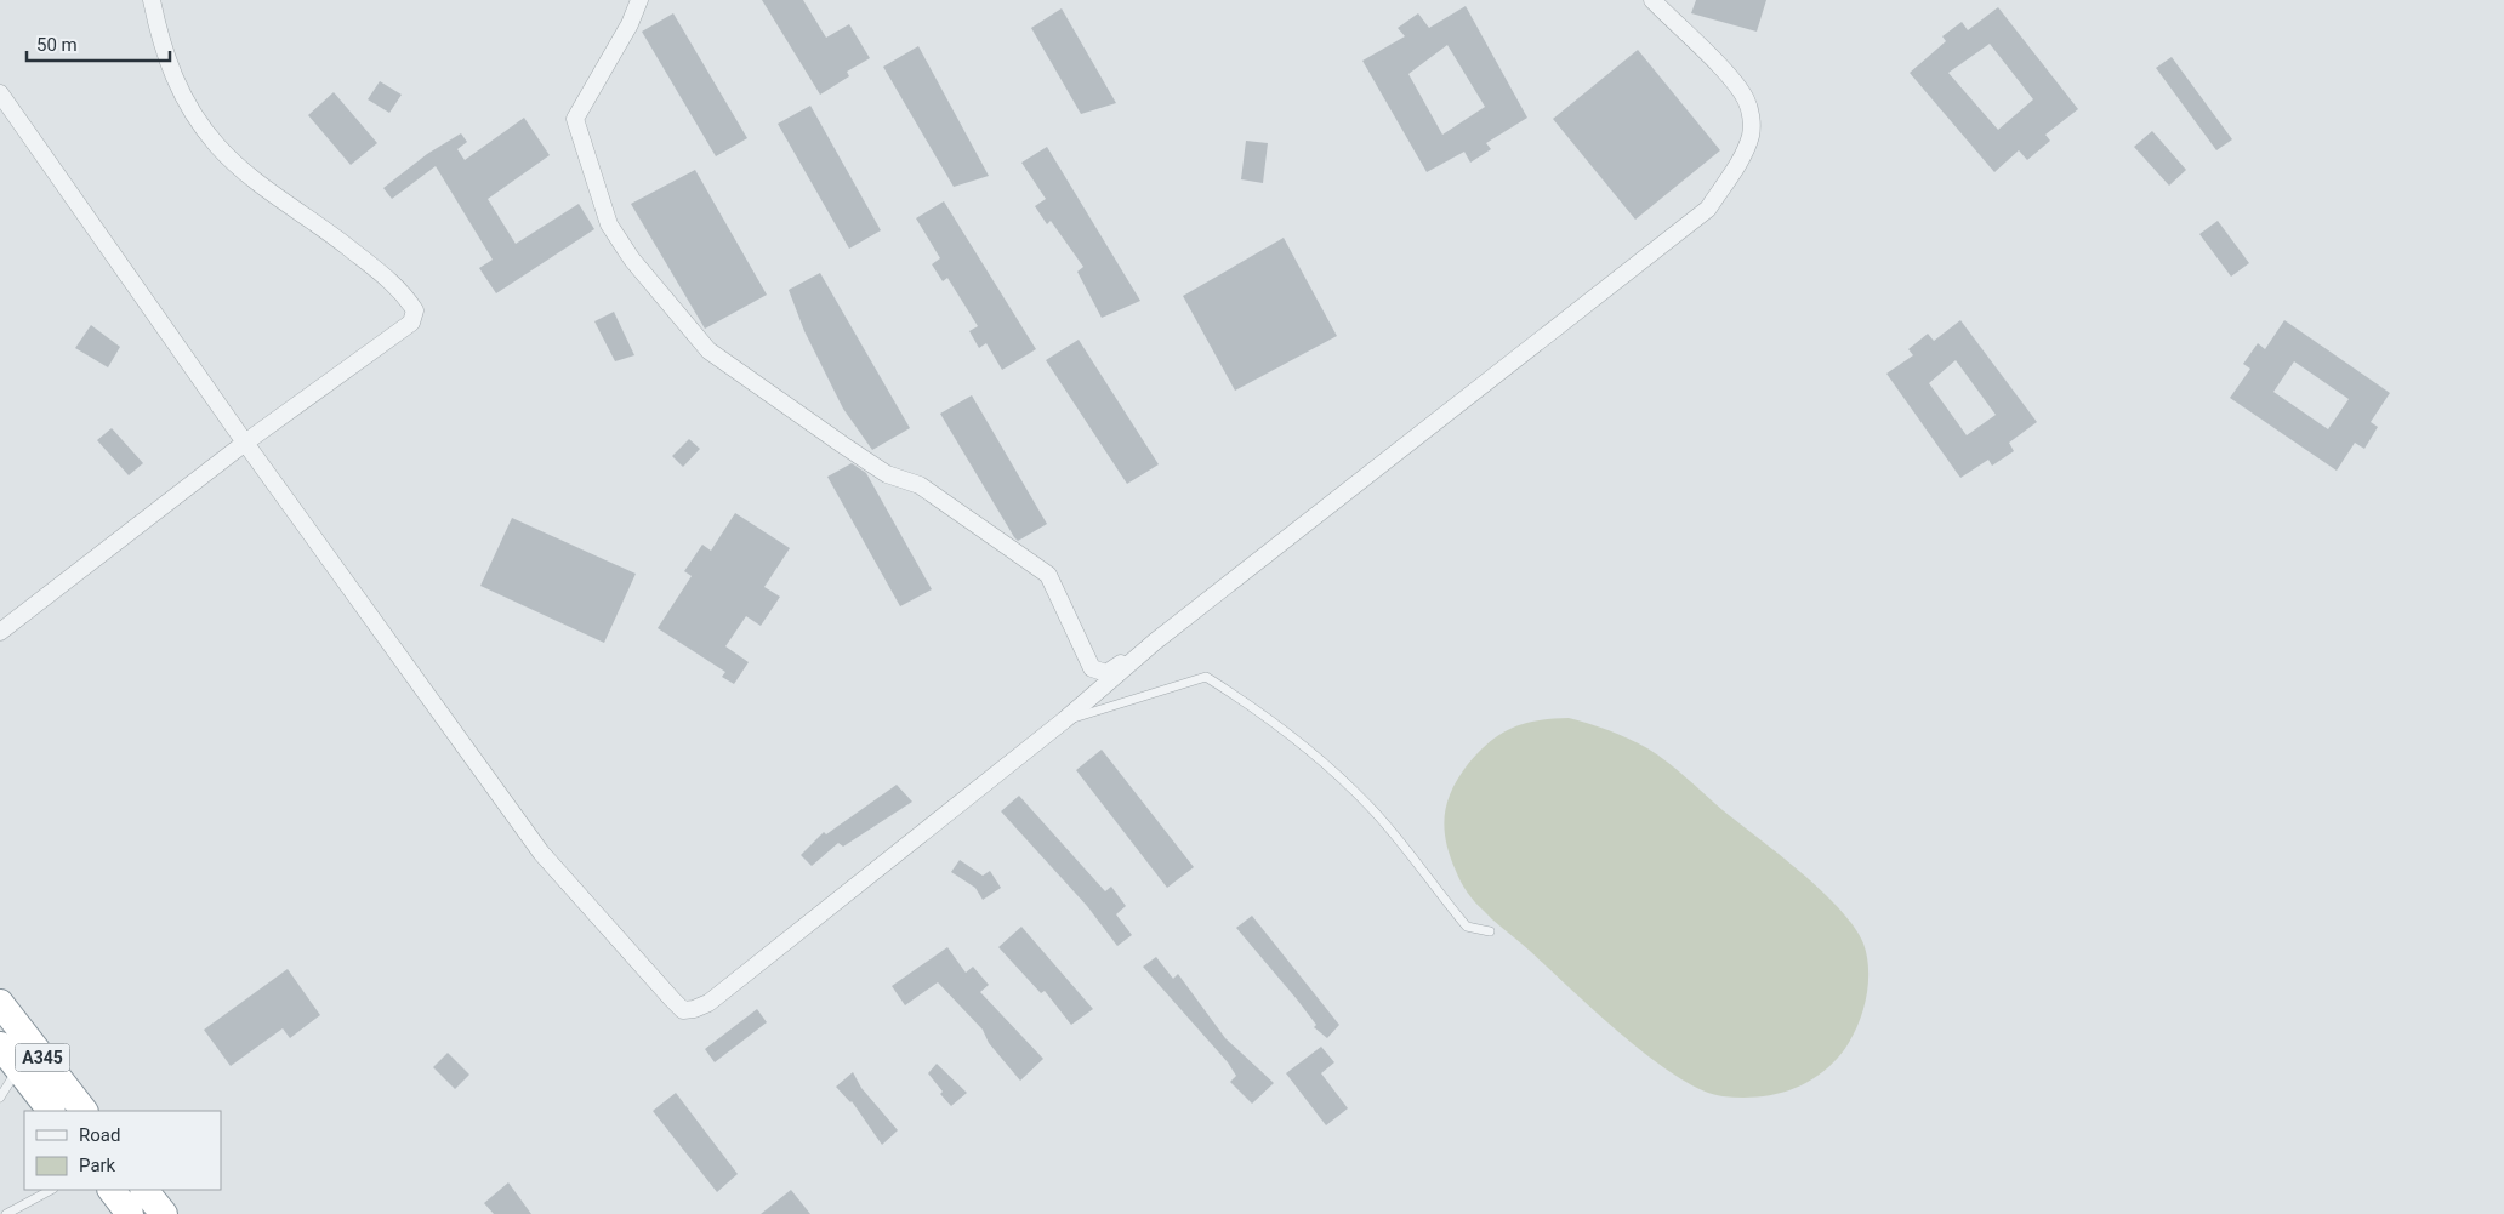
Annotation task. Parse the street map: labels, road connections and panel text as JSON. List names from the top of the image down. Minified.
{"streets":{"highway":["A345"]},"legend":["Road","Park"],"scale_bar":"50 m"}
